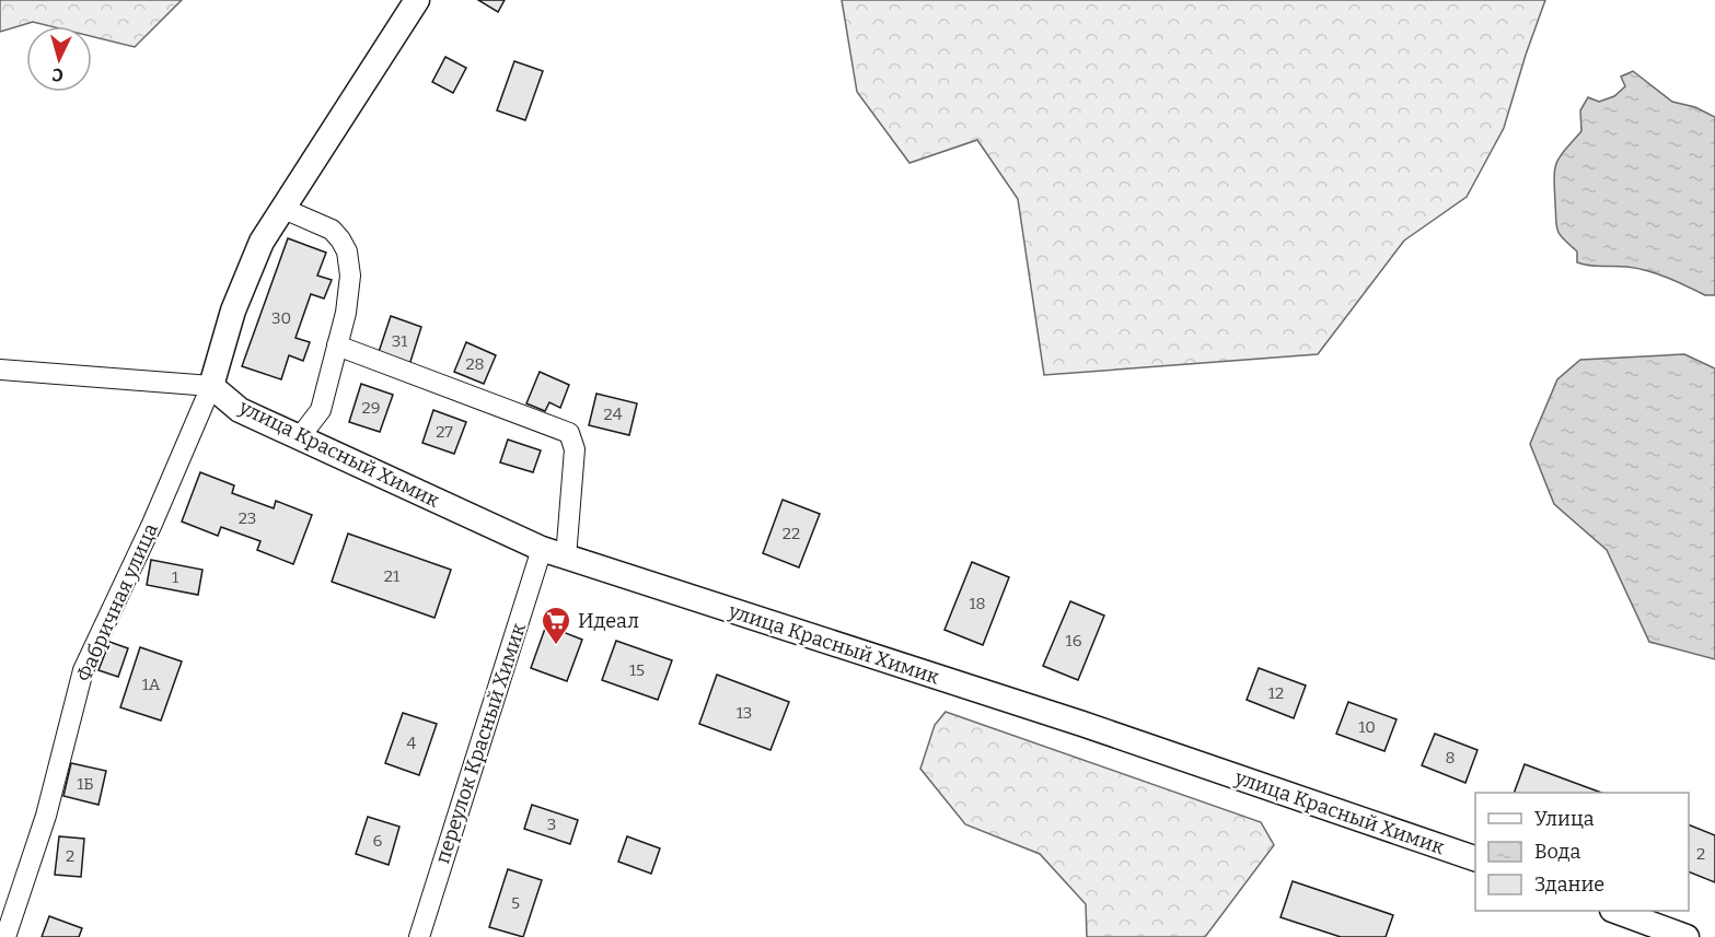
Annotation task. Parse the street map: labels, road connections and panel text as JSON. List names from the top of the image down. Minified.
{"streets":{"street":["улица Красный Химик","Фабричная улица","переулок Красный Химик"]},"crossings":[["улица Красный Химик","Фабричная улица"],["улица Красный Химик","переулок Красный Химик"]],"places":{"supermarket":["Идеал"]},"house_numbers":["30","31","28","29","24","27","23","22","21","1","18","16","15","1А","12","13","10","4","8","1Б","3","6","2","2","5"],"legend":["Улица","Вода","Здание"],"north":"bottom"}
